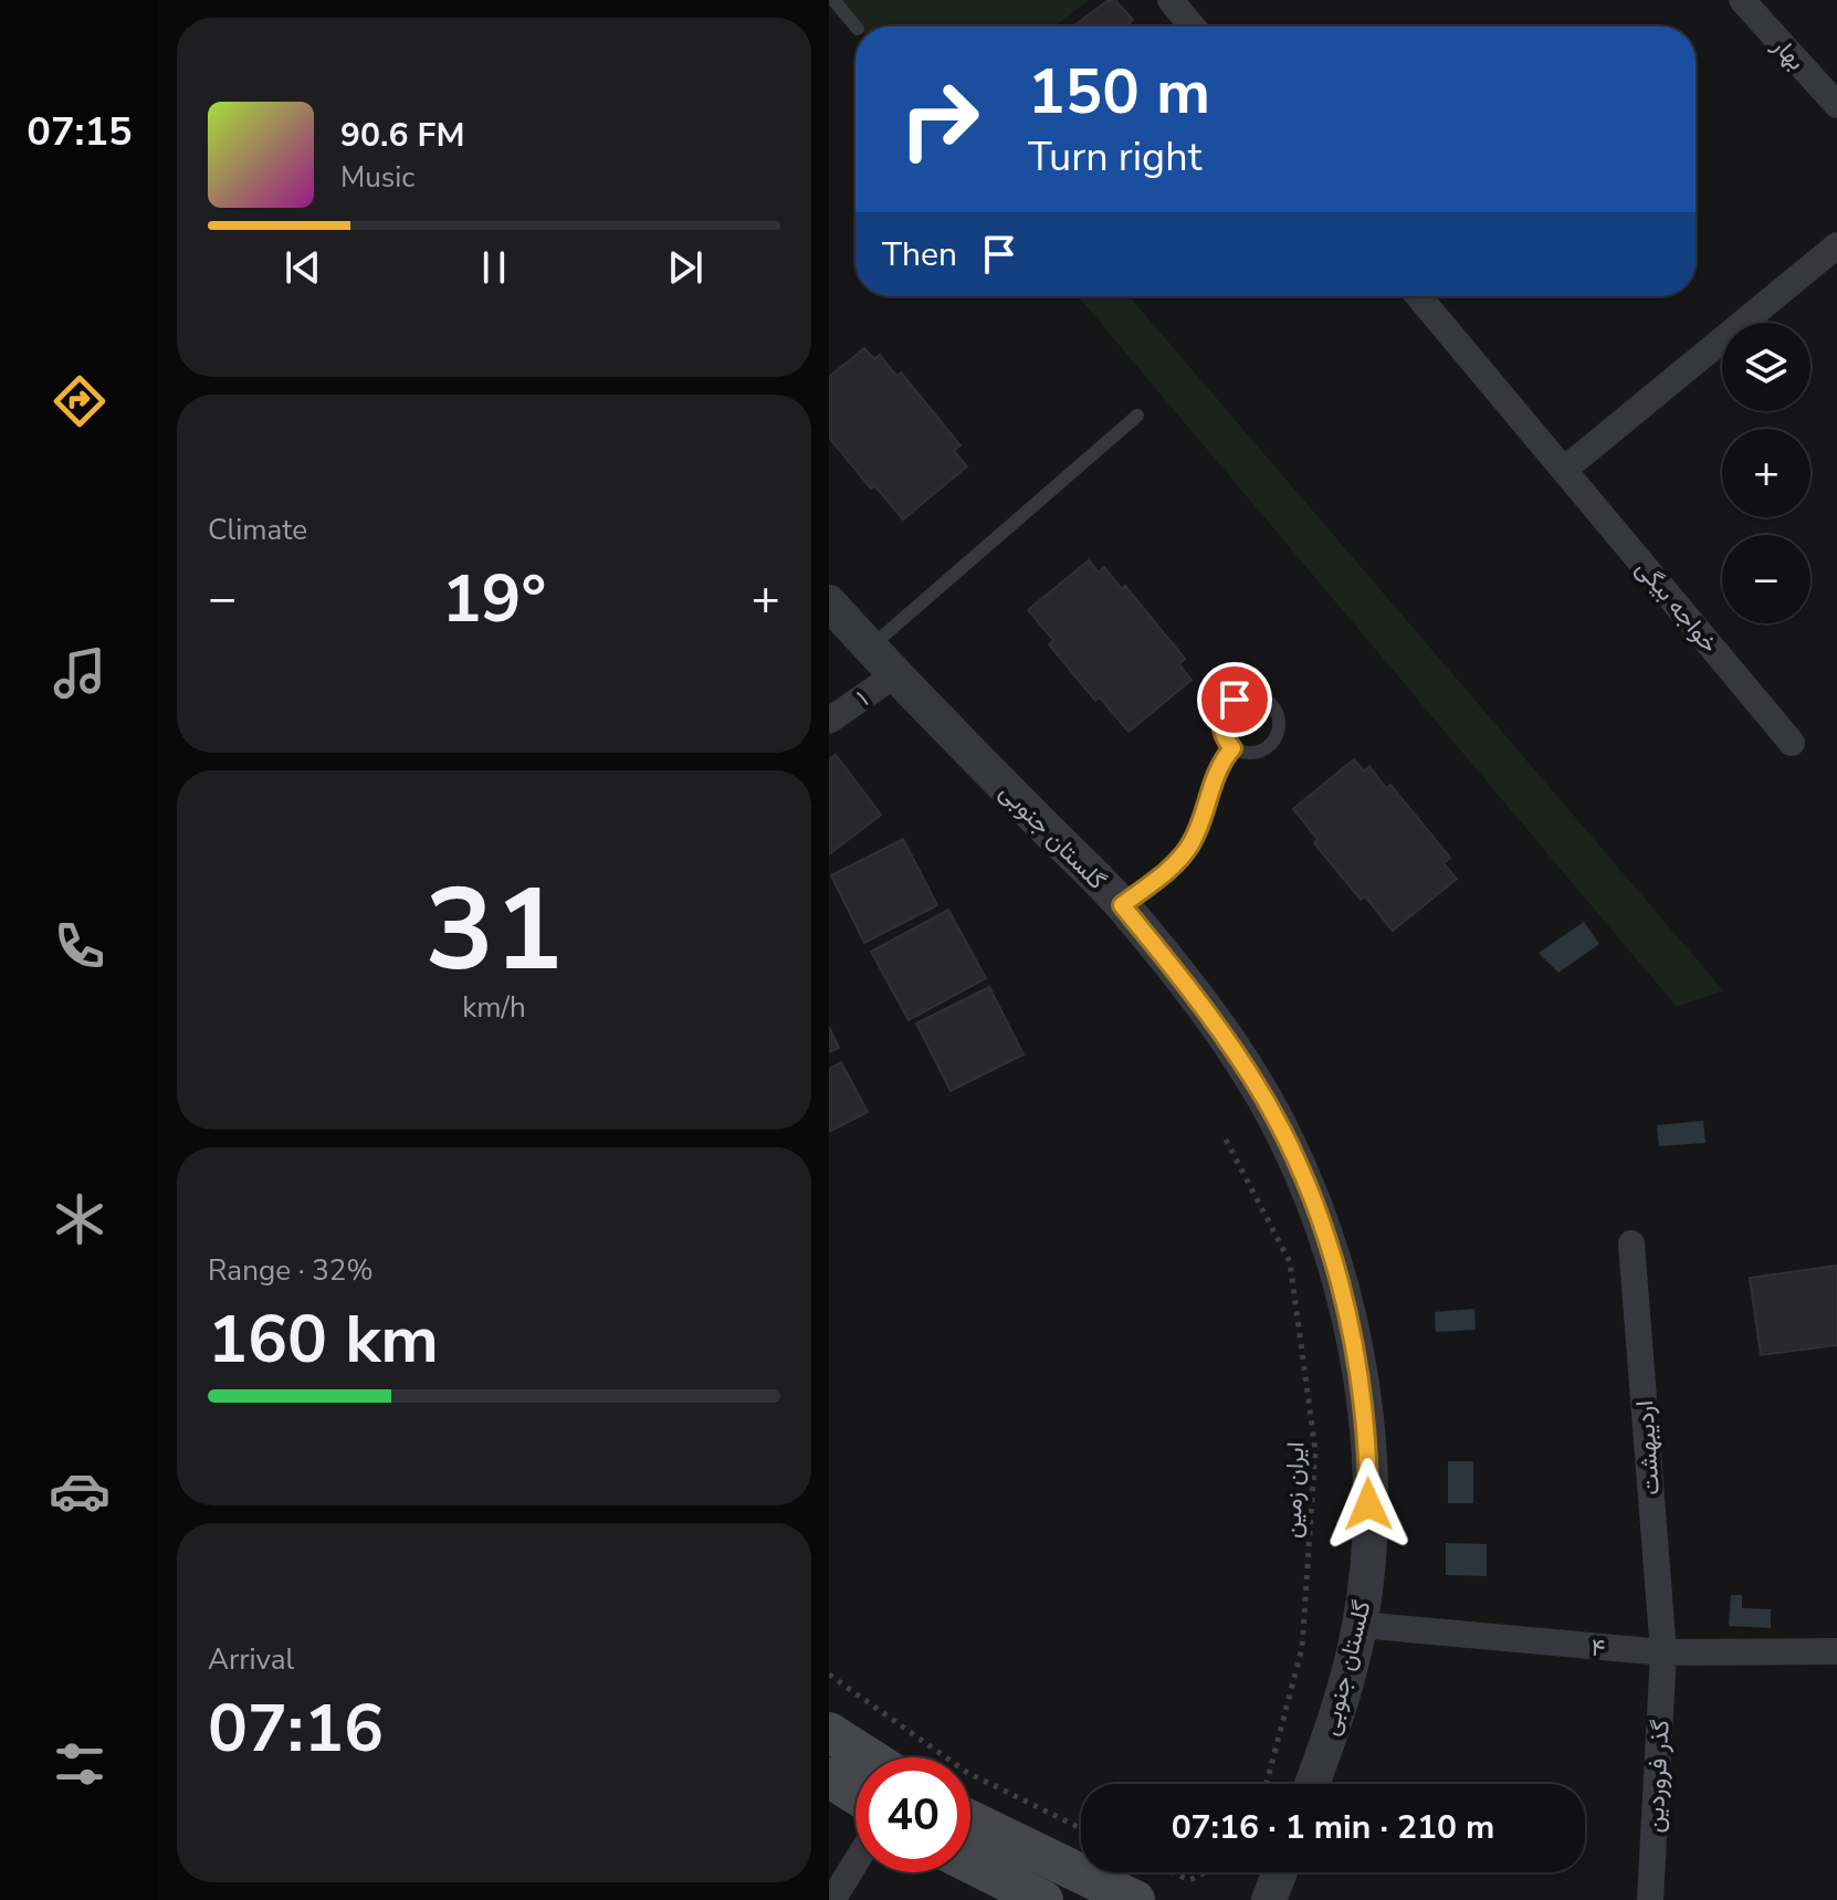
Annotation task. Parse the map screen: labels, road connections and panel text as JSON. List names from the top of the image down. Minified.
{"streets":{"street":["بهار","خواجه بیگی","۱","گلستان جنوبی","اردیبهشت","۴","گذر فروردین"],"path":["ایران زمین"]},"crossings":[["۱","گلستان جنوبی"],["گلستان جنوبی","۴"],["اردیبهشت","۴"],["اردیبهشت","گذر فروردین"],["۴","گذر فروردین"]],"page":{"tabs":"07:15","turn":["150 m","Turn right"],"song":["90.6 FM","Music"],"then":"Then","map_buttons":["+","−"],"tile":["Climate",["31","km/h"],["Range · 32%","160 km"],["Arrival","07:16"]],"heat":["−","19°","+"],"limit":"40","trip":"07:16 · 1 min · 210 m"}}
